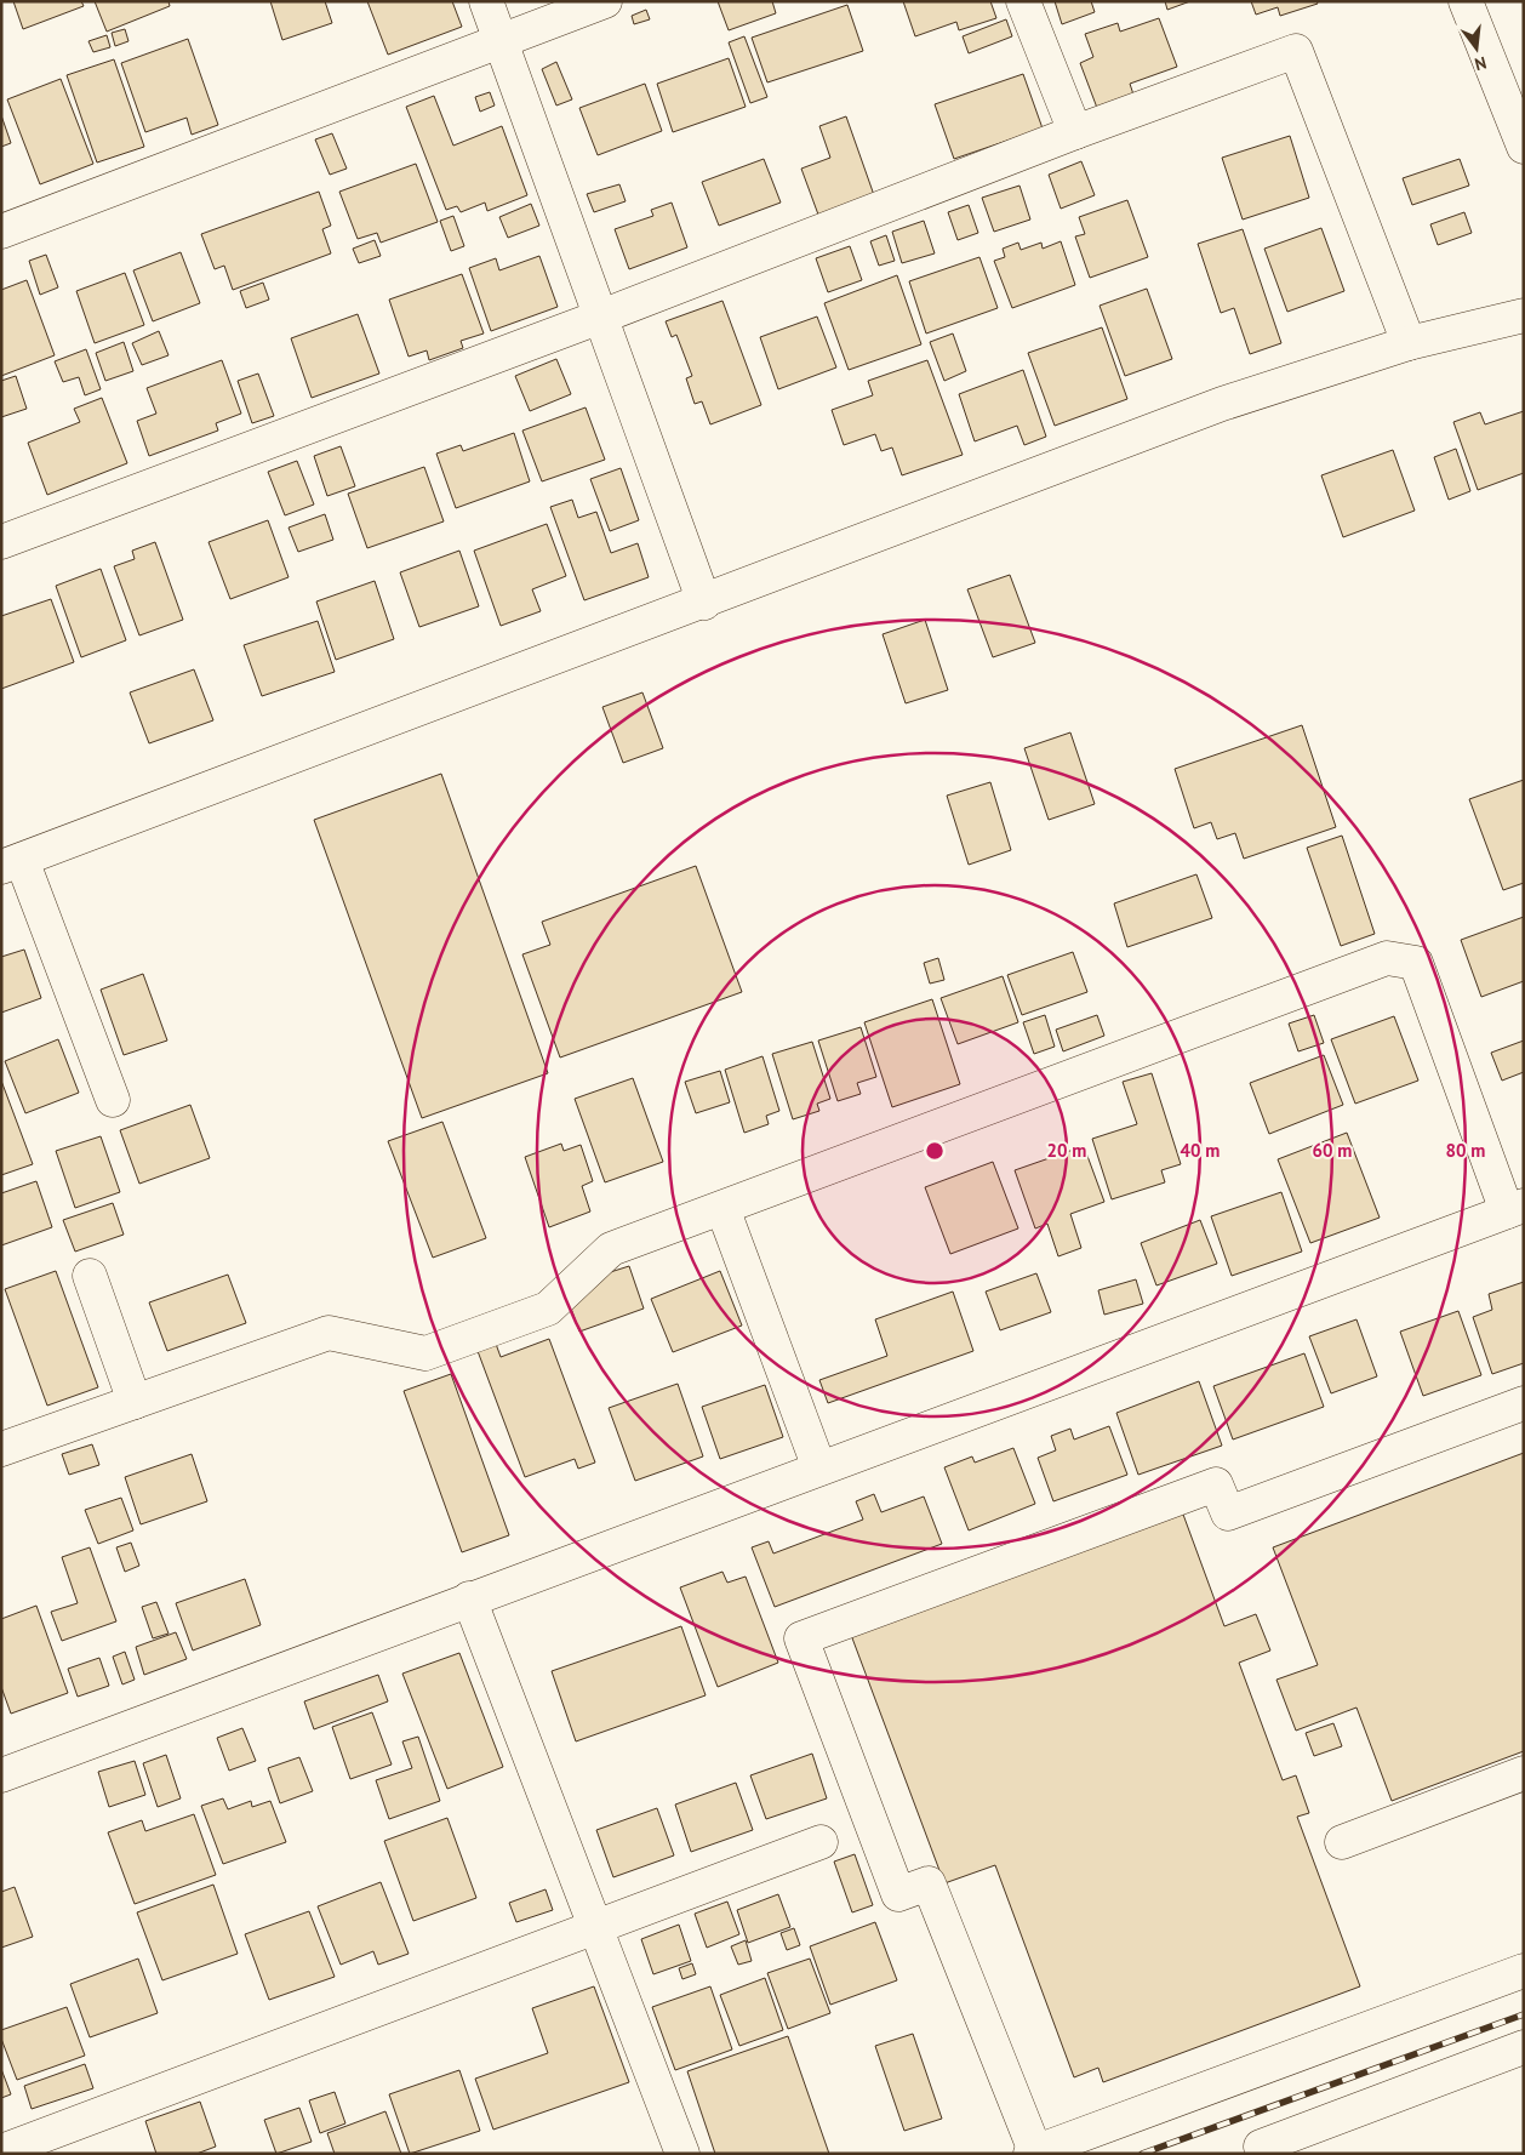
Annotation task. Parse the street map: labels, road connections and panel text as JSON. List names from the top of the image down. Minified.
{"north":"bottom","rings":["20 m","40 m","60 m","80 m"]}
